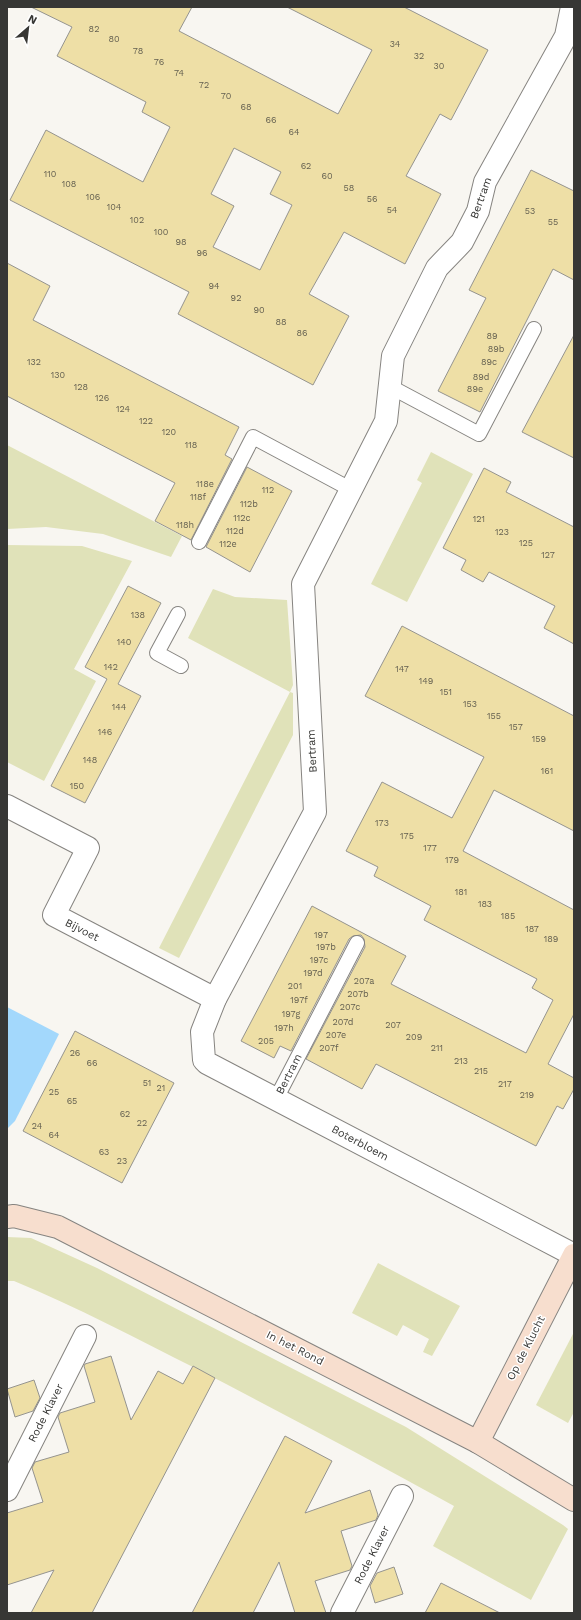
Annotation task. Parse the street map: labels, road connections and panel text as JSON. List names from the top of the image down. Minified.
{"streets":{"street":["Bertram","Bijvoet","Boterbloem","In het Rond","Op de Klucht","Rode Klaver"]},"crossings":[["Bertram","Bijvoet"],["Bertram","Boterbloem"],["Bijvoet","Boterbloem"],["Boterbloem","Op de Klucht"],["In het Rond","Op de Klucht"]],"house_numbers":["82","80","34","78","32","76","30","74","72","70","68","66","64","62","110","60","108","58","106","56","104","54","53","102","55","100","98","96","94","92","90","88","86","89","89b","132","89c","130","89d","128","89e","126","124","122","120","118","118e","112","118f","112b","112c","121","118h","112d","123","125","112e","127","138","140","142","147","149","151","153","144","155","157","146","159","148","161","150","173","175","177","179","181","183","185","187","197","189","197b","197c","197d","207a","201","207b","197f","207c","197g","207d","207","197h","207e","209","205","207f","211","26","213","66","215","51","217","21","25","219","65","62","22","24","64","63","23"],"north":"top right"}
